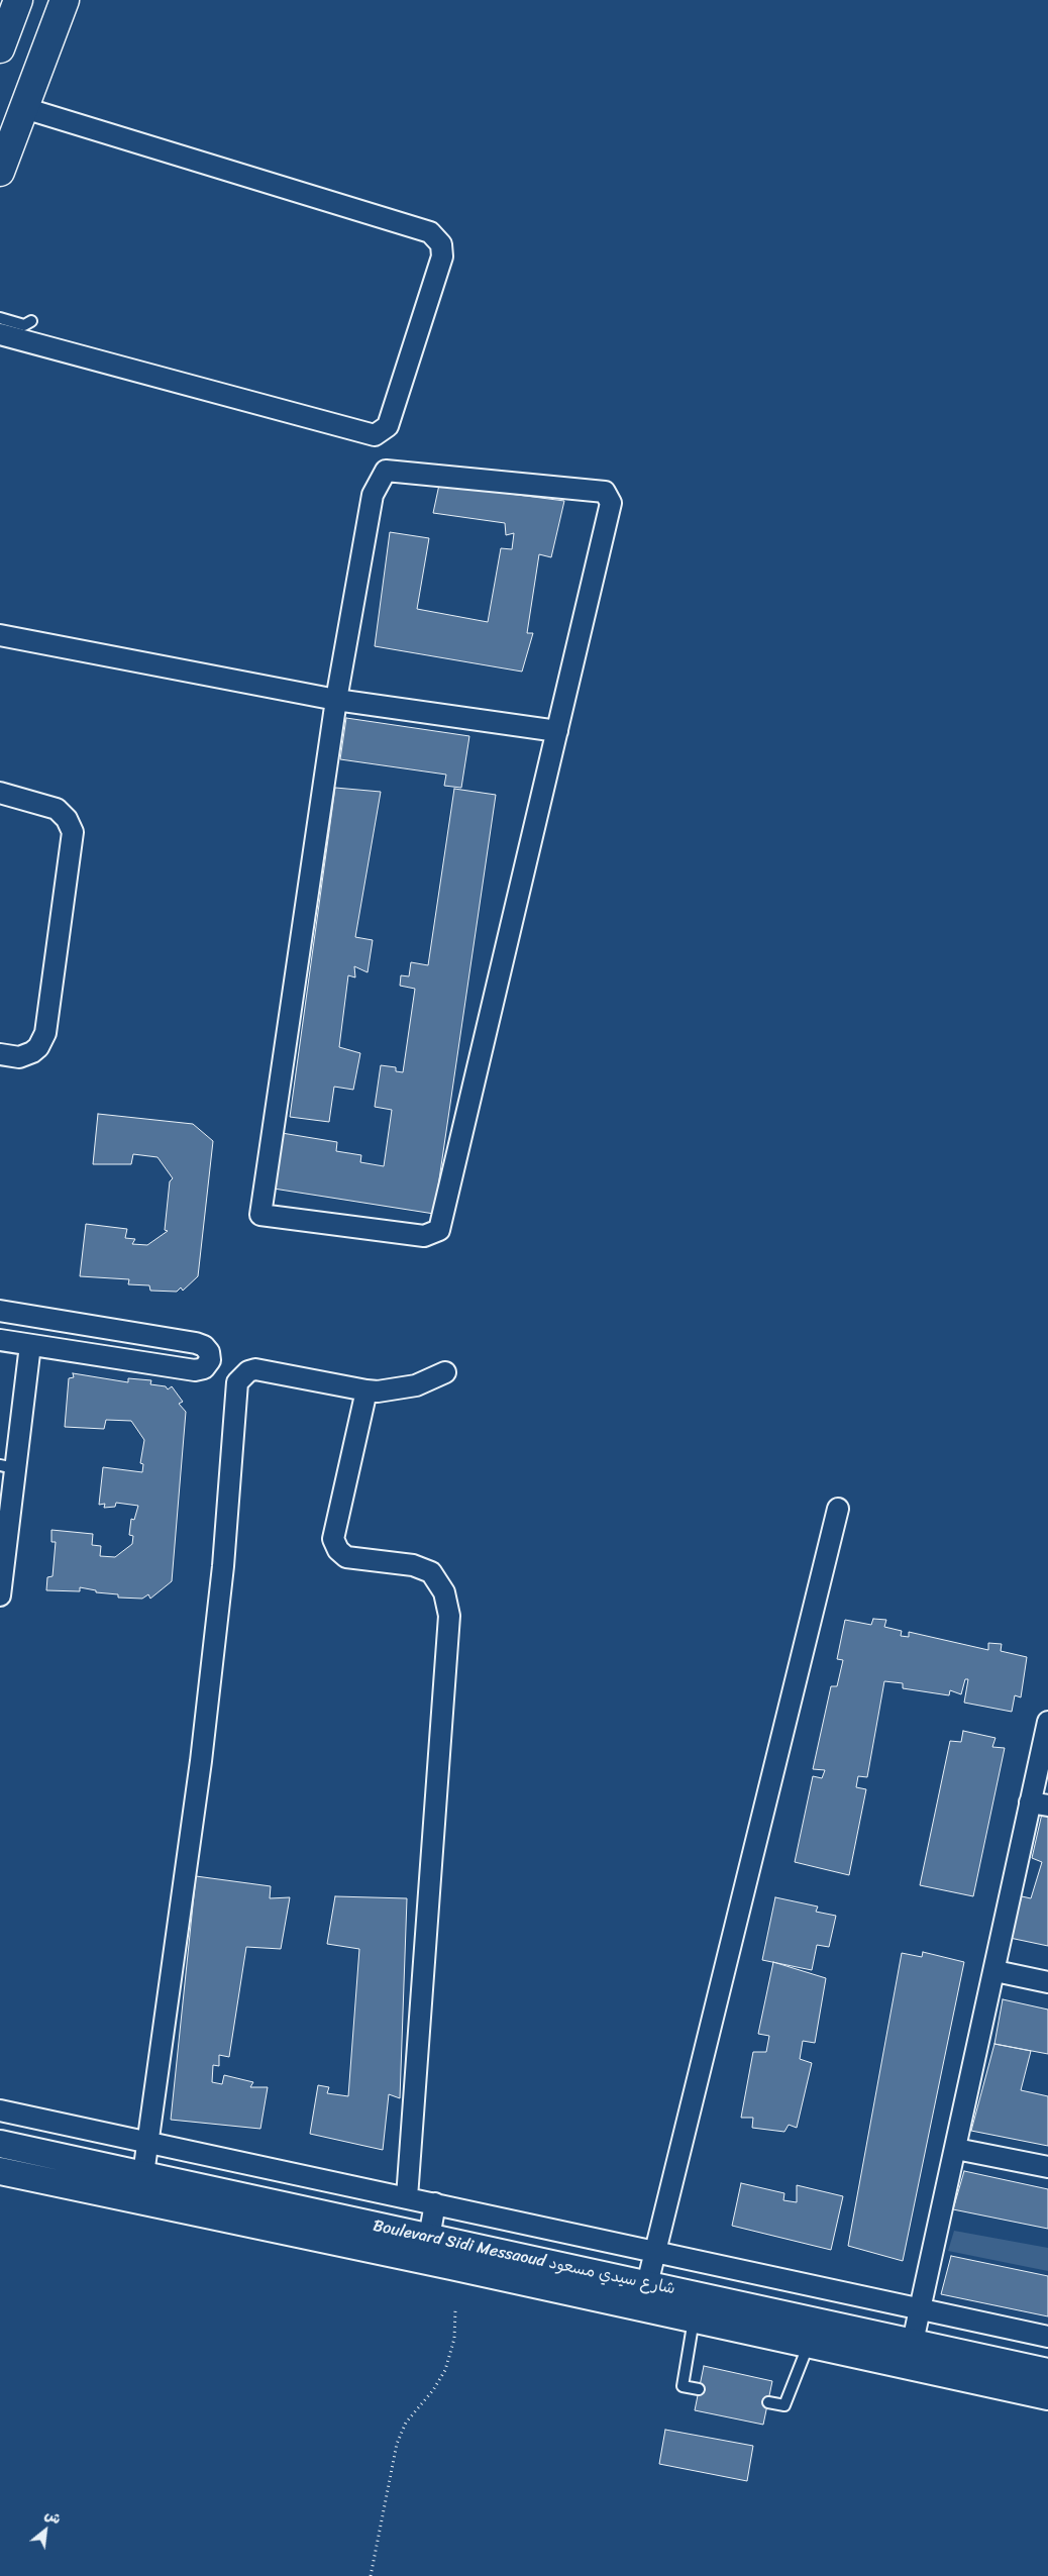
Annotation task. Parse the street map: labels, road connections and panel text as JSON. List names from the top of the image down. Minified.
{"streets":{"street":["Boulevard Sidi Messaoud شارع سيدي مسعود"]},"north":"top right"}
